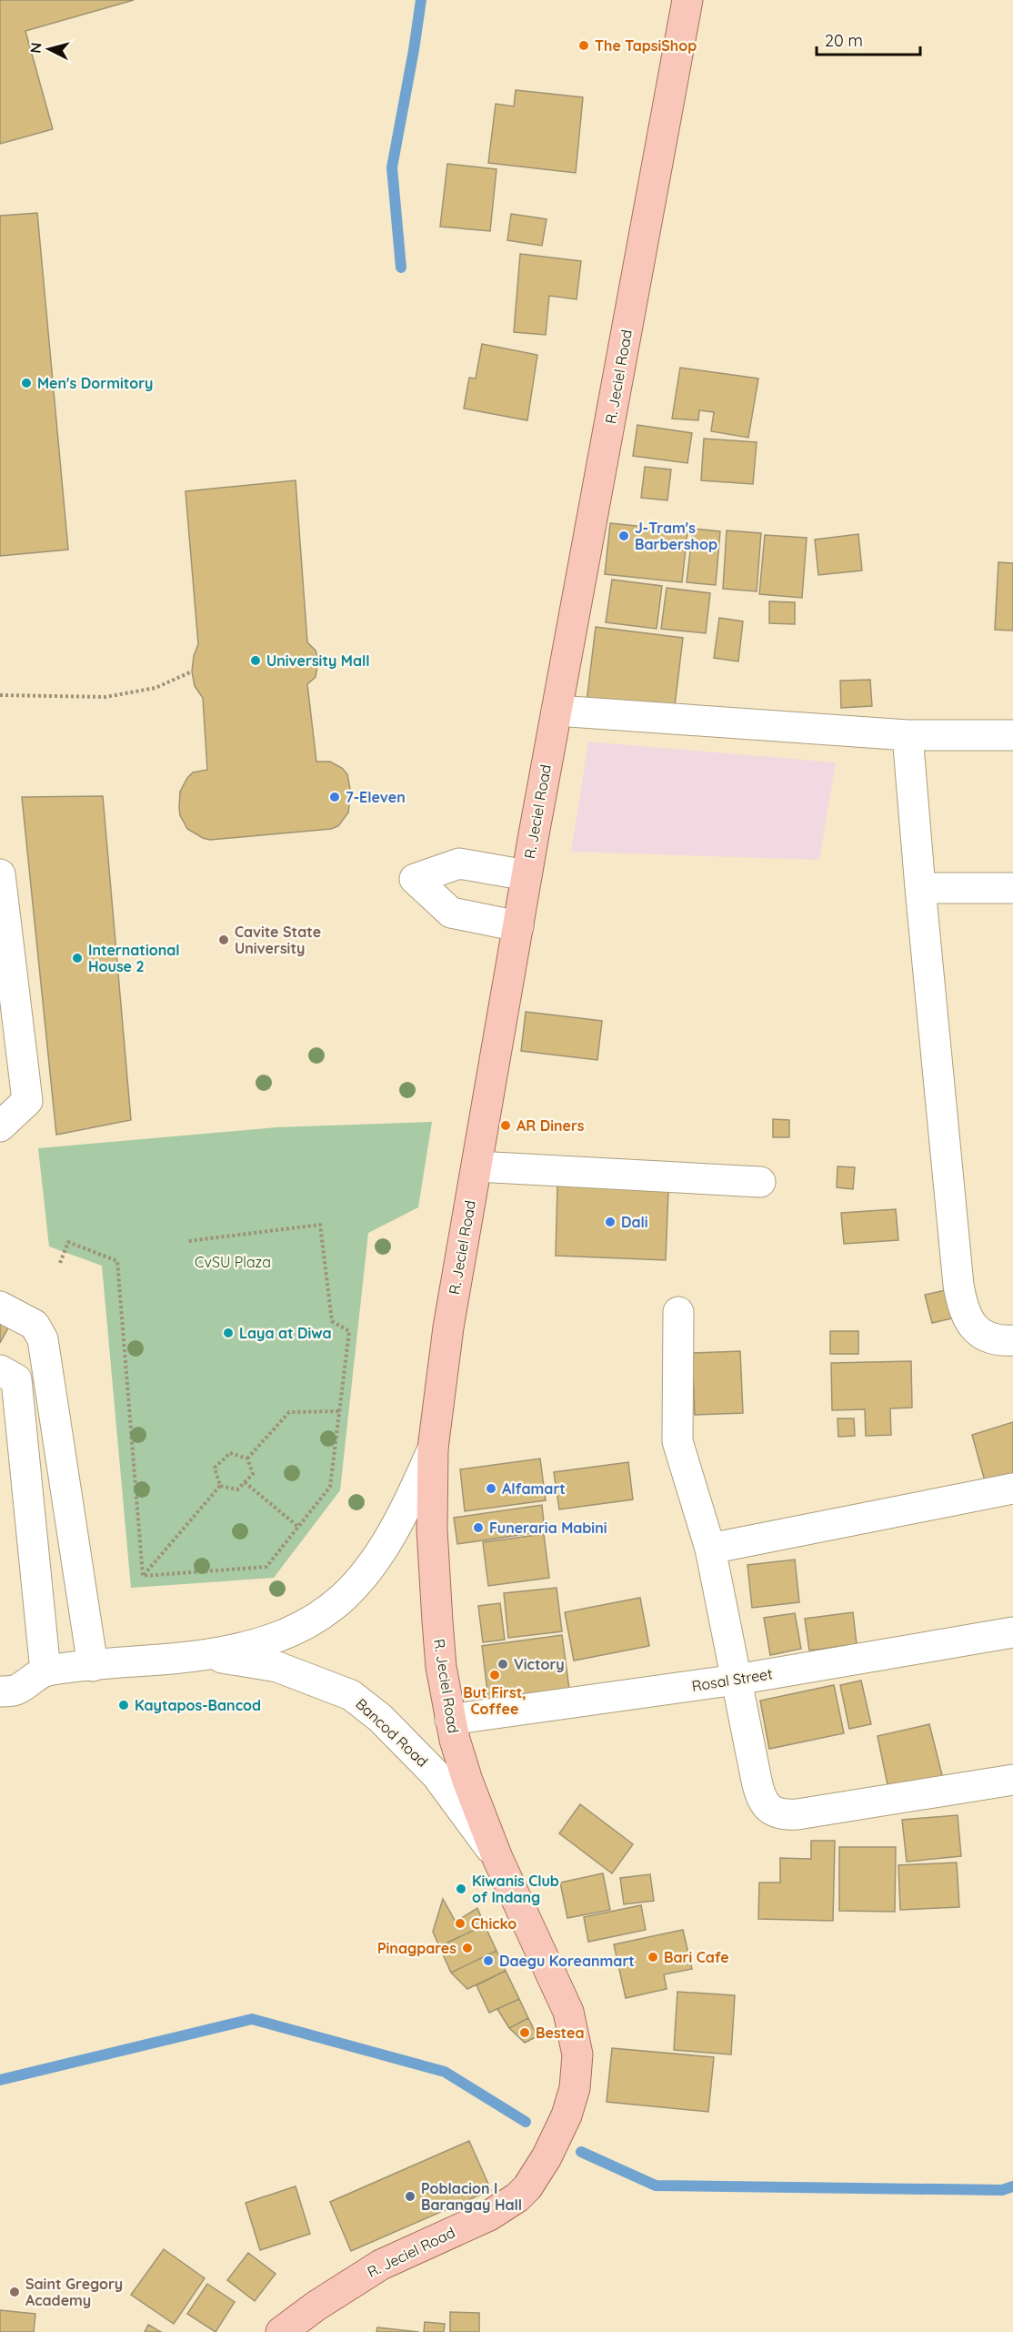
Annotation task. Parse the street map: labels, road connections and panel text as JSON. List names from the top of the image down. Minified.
{"streets":{"main road":["R. Jeciel Road"],"street":["Rosal Street","Bancod Road"]},"crossings":[["R. Jeciel Road","Rosal Street"],["R. Jeciel Road","Bancod Road"]],"parks":["CvSU Plaza"],"places":["The TapsiShop","Men's Dormitory","J-Tram's Barbershop","University Mall","7-Eleven","Cavite State University","International House 2","AR Diners","Dali","Laya at Diwa","Alfamart","Funeraria Mabini","Victory","But First, Coffee","Kaytapos-Bancod","Kiwanis Club of Indang","Chicko","Pinagpares","Bari Cafe","Daegu Koreanmart","Bestea","Poblacion I Barangay Hall","Saint Gregory Academy"],"scale_bar":"20 m","north":"left"}
